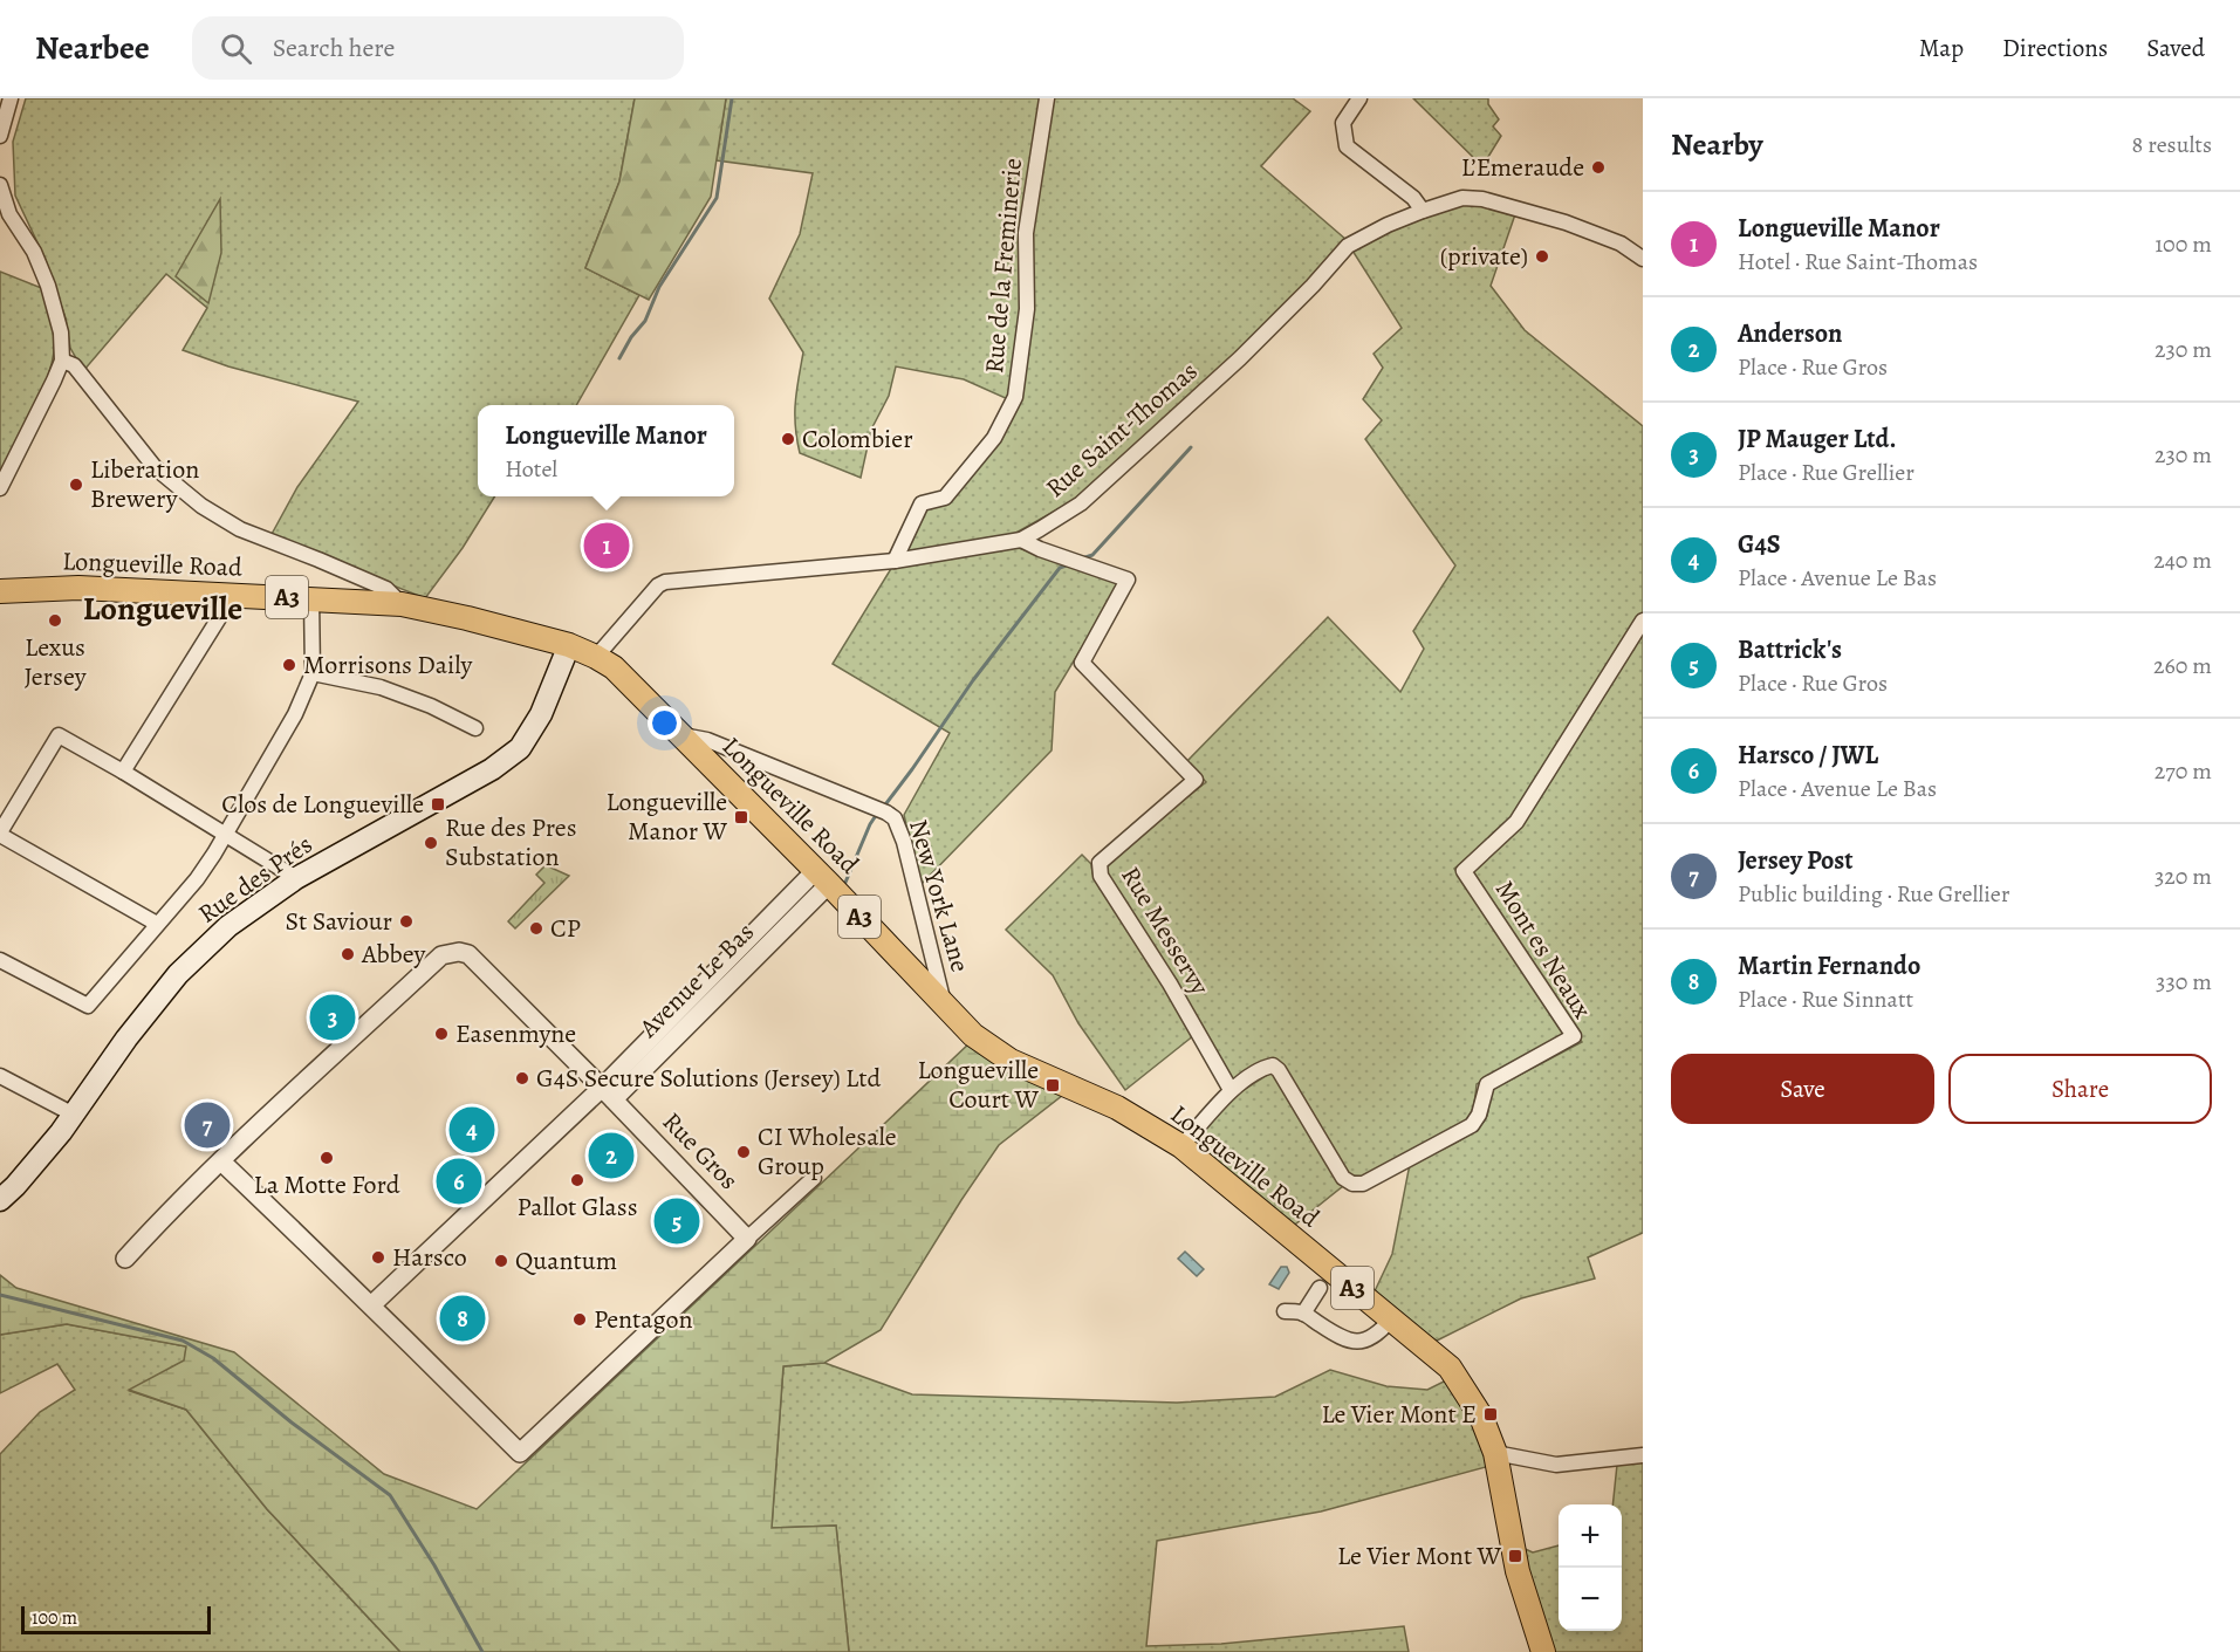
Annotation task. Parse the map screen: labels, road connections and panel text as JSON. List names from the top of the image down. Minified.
{"streets":{"main road":["Longueville Road","A3","Rue des Prés"],"street":["Rue de la Freminerie","Rue Saint-Thomas","New York Lane","Rue Messervy","Mont es Neaux","Avenue Le Bas","Rue Gros"]},"crossings":[["Rue de la Freminerie","Rue Saint-Thomas"],["Rue Saint-Thomas","Longueville Road"],["Rue Saint-Thomas","Rue Messervy"],["Longueville Road","A3"],["Longueville Road","Rue des Prés"],["Longueville Road","New York Lane"],["Longueville Road","Mont es Neaux"],["Longueville Road","Avenue Le Bas"],["Rue Messervy","Mont es Neaux"],["Avenue Le Bas","Rue Gros"]],"districts":["Longueville"],"places":{"other":["L’Emeraude","(private)","Colombier","Liberation Brewery","Lexus Jersey","Morrisons Daily","Rue des Pres Substation","St Saviour","CP","Abbey","Easenmyne","G4S Secure Solutions (Jersey) Ltd","CI Wholesale Group","La Motte Ford","Pallot Glass","Harsco","Quantum","Pentagon"],"transit":["Clos de Longueville","Longueville Manor W","Longueville Court W","Le Vier Mont E","Le Vier Mont W"]},"scale_bar":"100 m","page":{"header":"Nearbee","search":"Search here","nav":["Map","Directions","Saved"],"heading":["Nearby","8 results"],"list":[{"mark":"1","name":"Longueville Manor","note":"Hotel · Rue Saint-Thomas","value":"100 m"},{"mark":"2","name":"Anderson","note":"Place · Rue Gros","value":"230 m"},{"mark":"3","name":"JP Mauger Ltd.","note":"Place · Rue Grellier","value":"230 m"},{"mark":"4","name":"G4S","note":"Place · Avenue Le Bas","value":"240 m"},{"mark":"5","name":"Battrick's","note":"Place · Rue Gros","value":"260 m"},{"mark":"6","name":"Harsco / JWL","note":"Place · Avenue Le Bas","value":"270 m"},{"mark":"7","name":"Jersey Post","note":"Public building · Rue Grellier","value":"320 m"},{"mark":"8","name":"Martin Fernando","note":"Place · Rue Sinnatt","value":"330 m"}],"popup":["Longueville Manor","Hotel"],"pins":["1","3","7","4","2","6","5","8"],"buttons":["Save","Share"],"map_buttons":["+","−"],"scale":"100 m"}}
